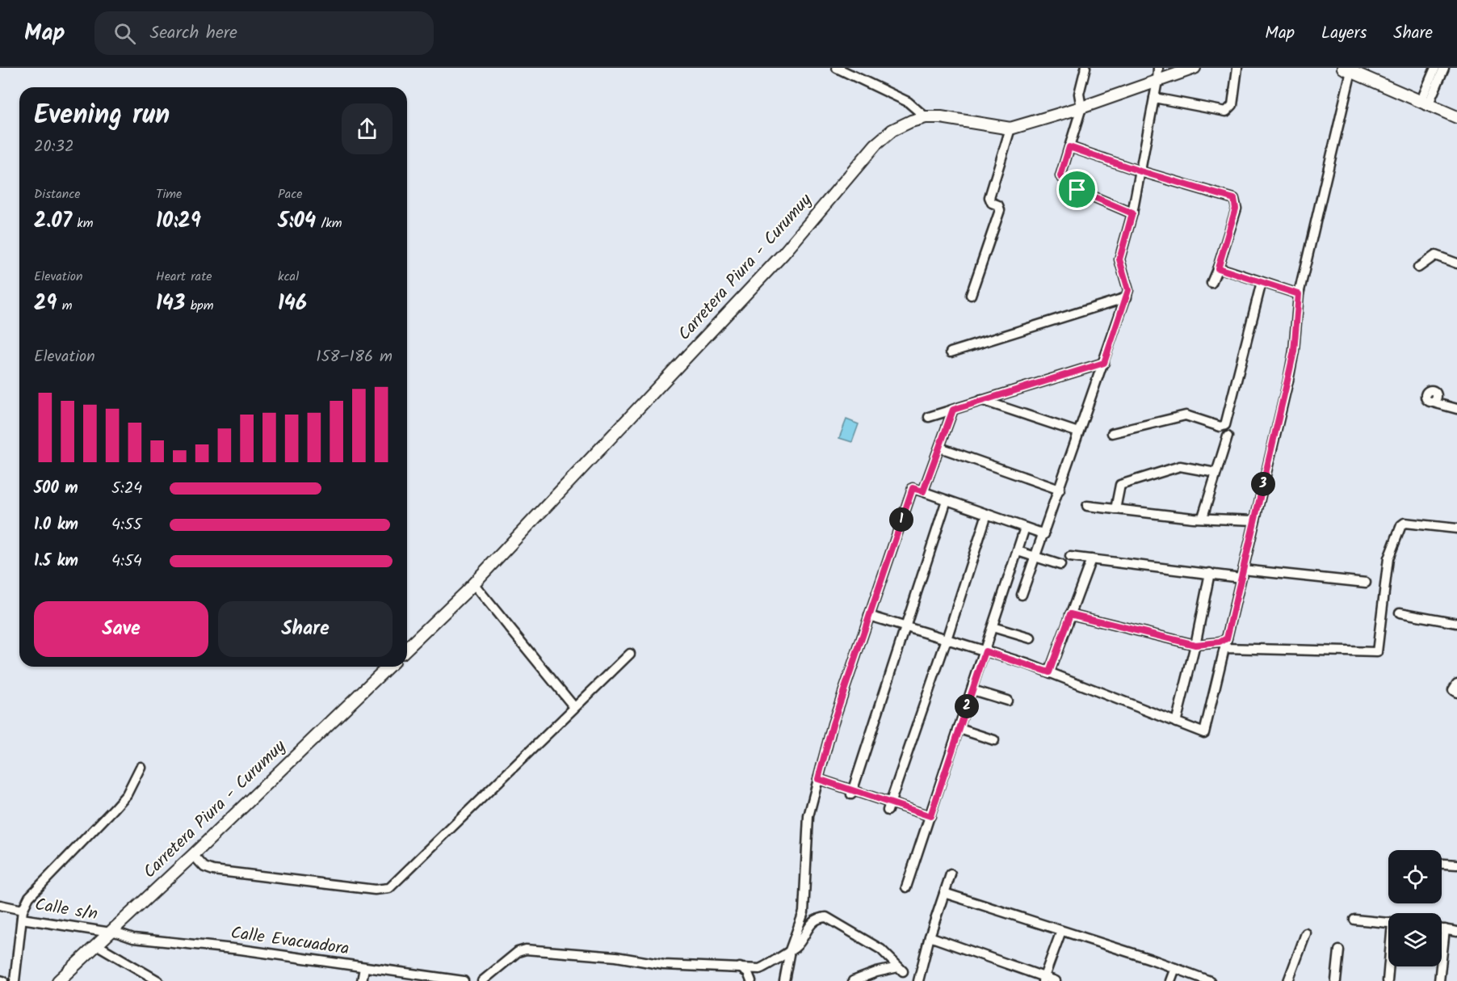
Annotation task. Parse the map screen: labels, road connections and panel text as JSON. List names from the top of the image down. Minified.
{"streets":{"main road":["Carretera Piura - Curumuy"],"street":["Calle s/n","Calle Evacuadora"]},"crossings":[["Carretera Piura - Curumuy","Calle s/n"],["Carretera Piura - Curumuy","Calle Evacuadora"],["Calle s/n","Calle Evacuadora"]],"page":{"header":"Map","search":"Search here","nav":["Map","Layers","Share"],"heading":["Evening run","20:32"],"stats":[["Distance","2.07 km"],["Time","10:29"],["Pace","5:04 /km"],["Elevation","29 m"],["Heart rate","143 bpm"],["kcal","146"]],"chart":["Elevation","158–186 m"],"list":[{"name":"500 m","note":"5:24"},{"name":"1.0 km","note":"4:55"},{"name":"1.5 km","note":"4:54"}],"pins":["3","1","2"],"buttons":["Save","Share"]}}
